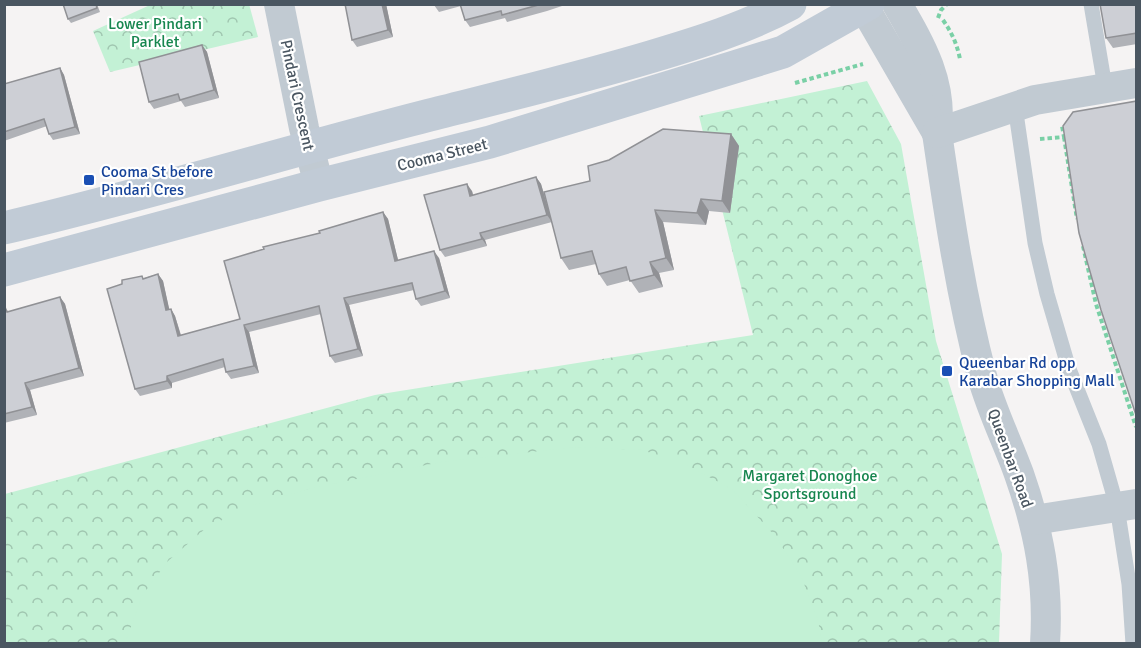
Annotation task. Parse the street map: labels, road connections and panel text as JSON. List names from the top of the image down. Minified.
{"streets":{"main road":["Cooma Street"],"street":["Pindari Crescent","Queenbar Road"]},"crossings":[["Pindari Crescent","Cooma Street"],["Cooma Street","Queenbar Road"]],"parks":["Lower Pindari Parklet","Margaret Donoghoe Sportsground"],"places":{"transit":["Cooma St before Pindari Cres","Queenbar Rd opp Karabar Shopping Mall"]}}
